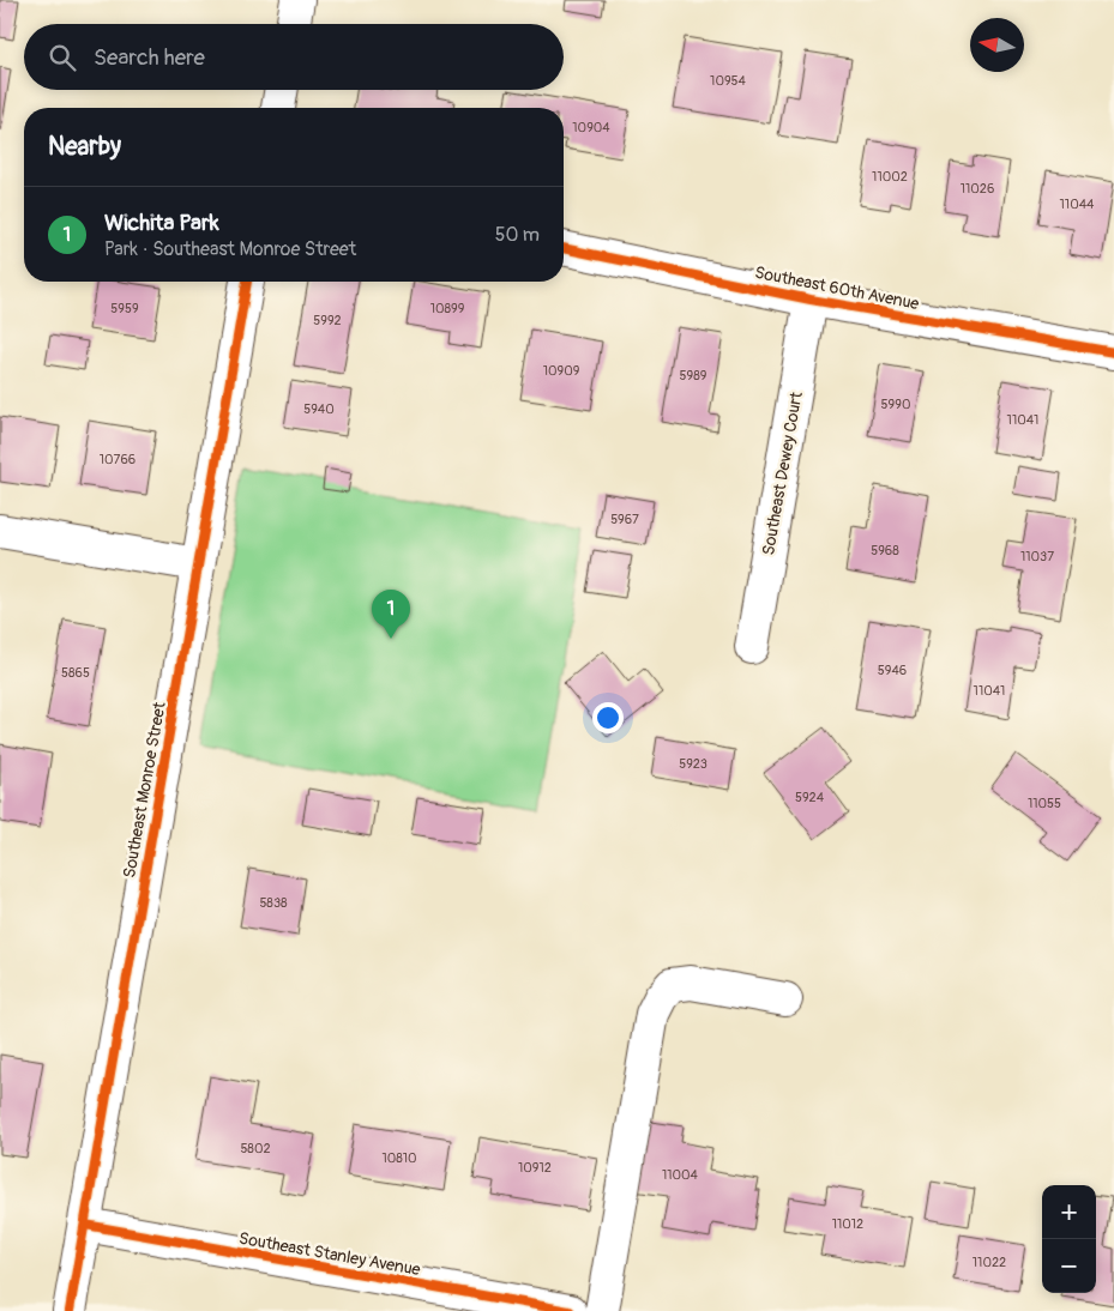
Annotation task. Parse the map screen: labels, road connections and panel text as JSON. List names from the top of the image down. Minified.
{"streets":{"street":["Southeast 60th Avenue","Southeast Dewey Court","Southeast Monroe Street","Southeast Stanley Avenue"]},"crossings":[["Southeast 60th Avenue","Southeast Dewey Court"],["Southeast Monroe Street","Southeast Stanley Avenue"]],"house_numbers":["10954","10904","11002","11026","11044","5959","10899","5992","10909","5989","5990","5940","11041","10766","5967","5968","11037","5946","5865","11041","5923","5924","11055","5838","5802","10810","10912","11004","11012","11022"],"north":"left","page":{"search":"Search here","heading":"Nearby","list":[{"mark":"1","name":"Wichita Park","note":"Park · Southeast Monroe Street","value":"50 m"}],"pins":"1","map_buttons":["+","−"]}}
